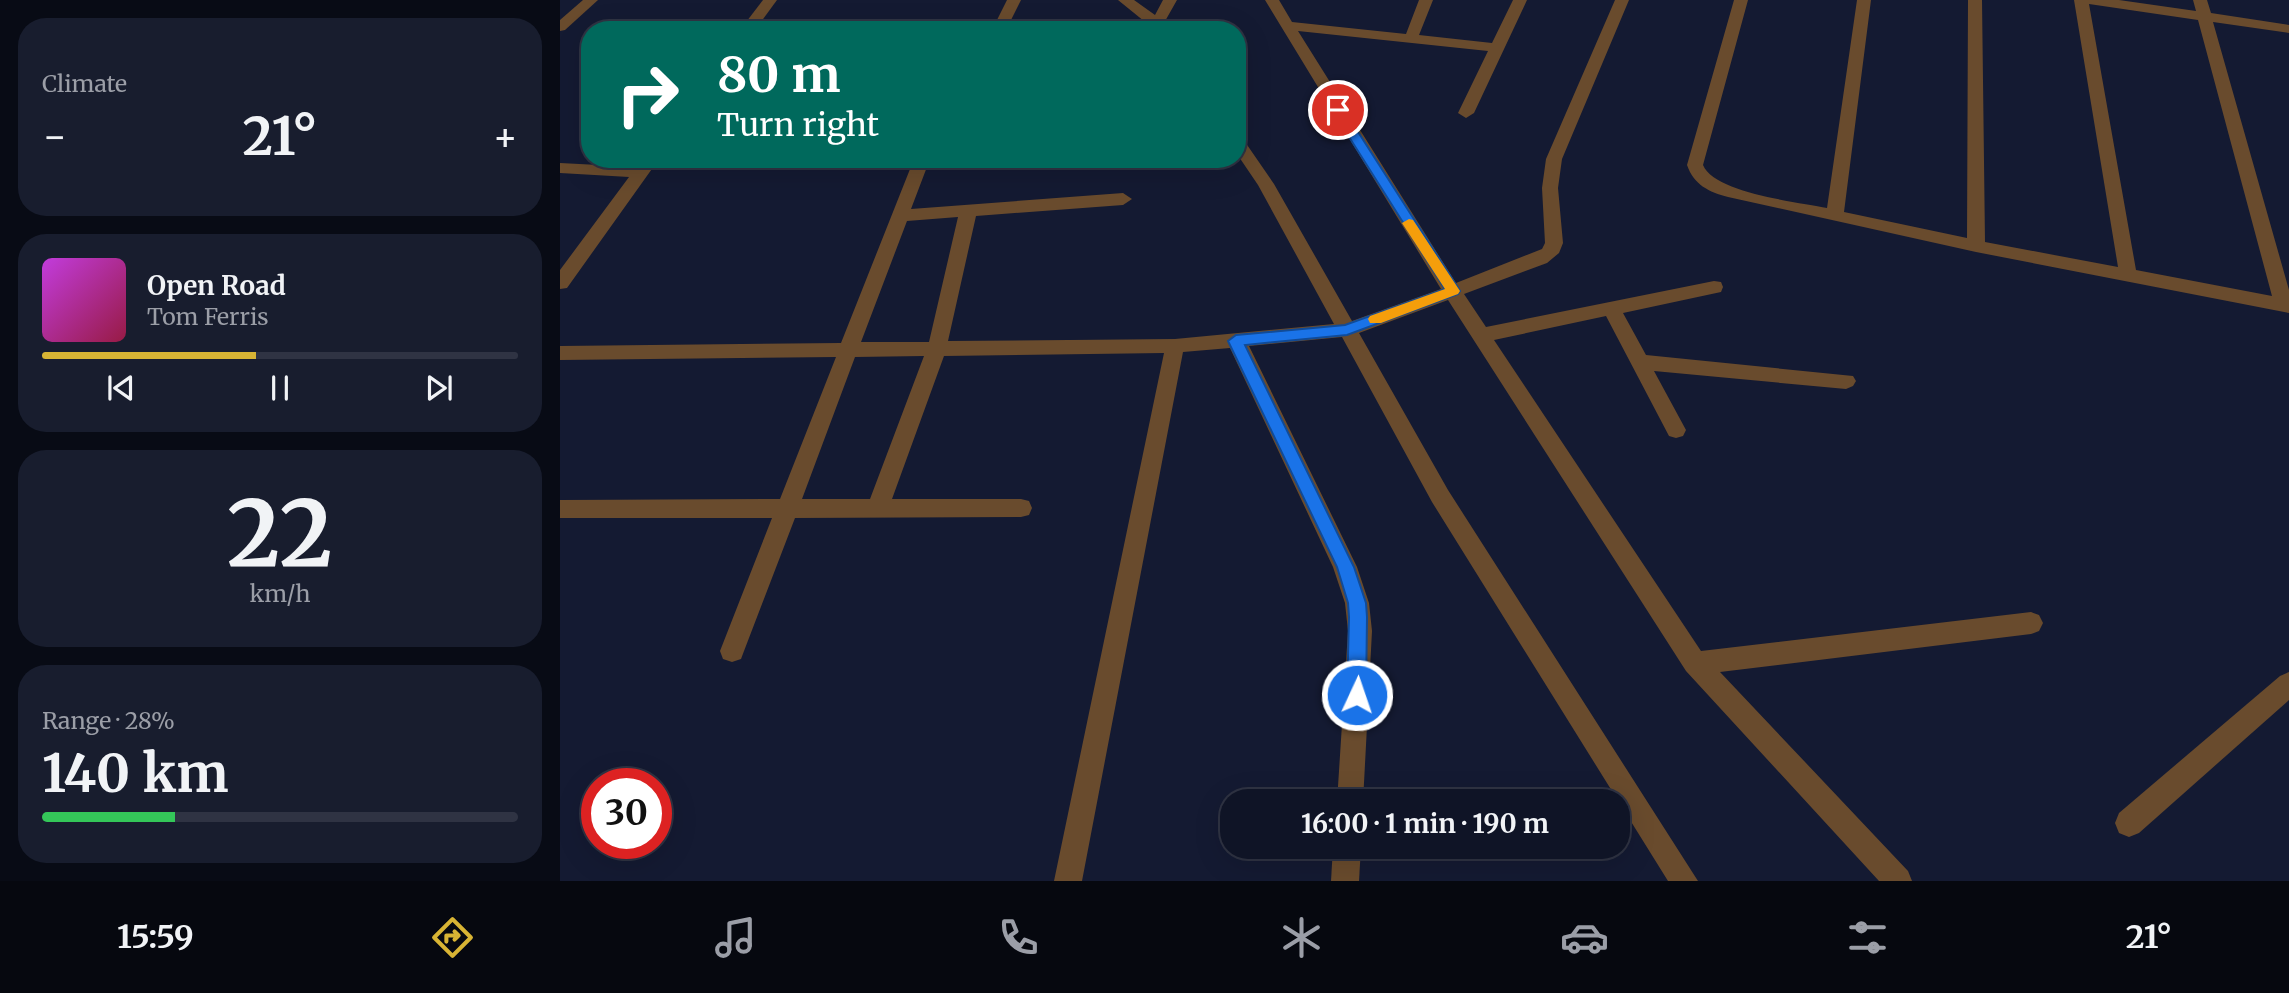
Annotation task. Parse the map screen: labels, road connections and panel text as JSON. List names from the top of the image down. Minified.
{"page":{"tile":["Climate",["22","km/h"],["Range · 28%","140 km"]],"turn":["80 m","Turn right"],"heat":["−","21°","+"],"song":["Open Road","Tom Ferris"],"limit":"30","trip":"16:00 · 1 min · 190 m","tabs":["15:59","21°"]}}
